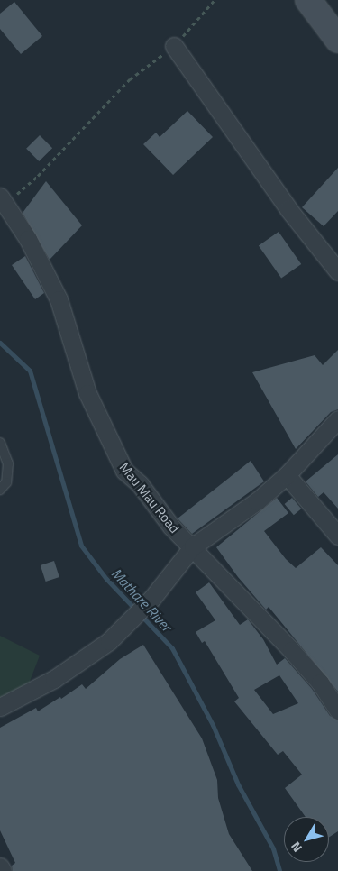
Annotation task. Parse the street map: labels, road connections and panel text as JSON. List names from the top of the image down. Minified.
{"streets":{"street":["Mau Mau Road"]},"water":["Mathare River"],"north":"bottom left"}
